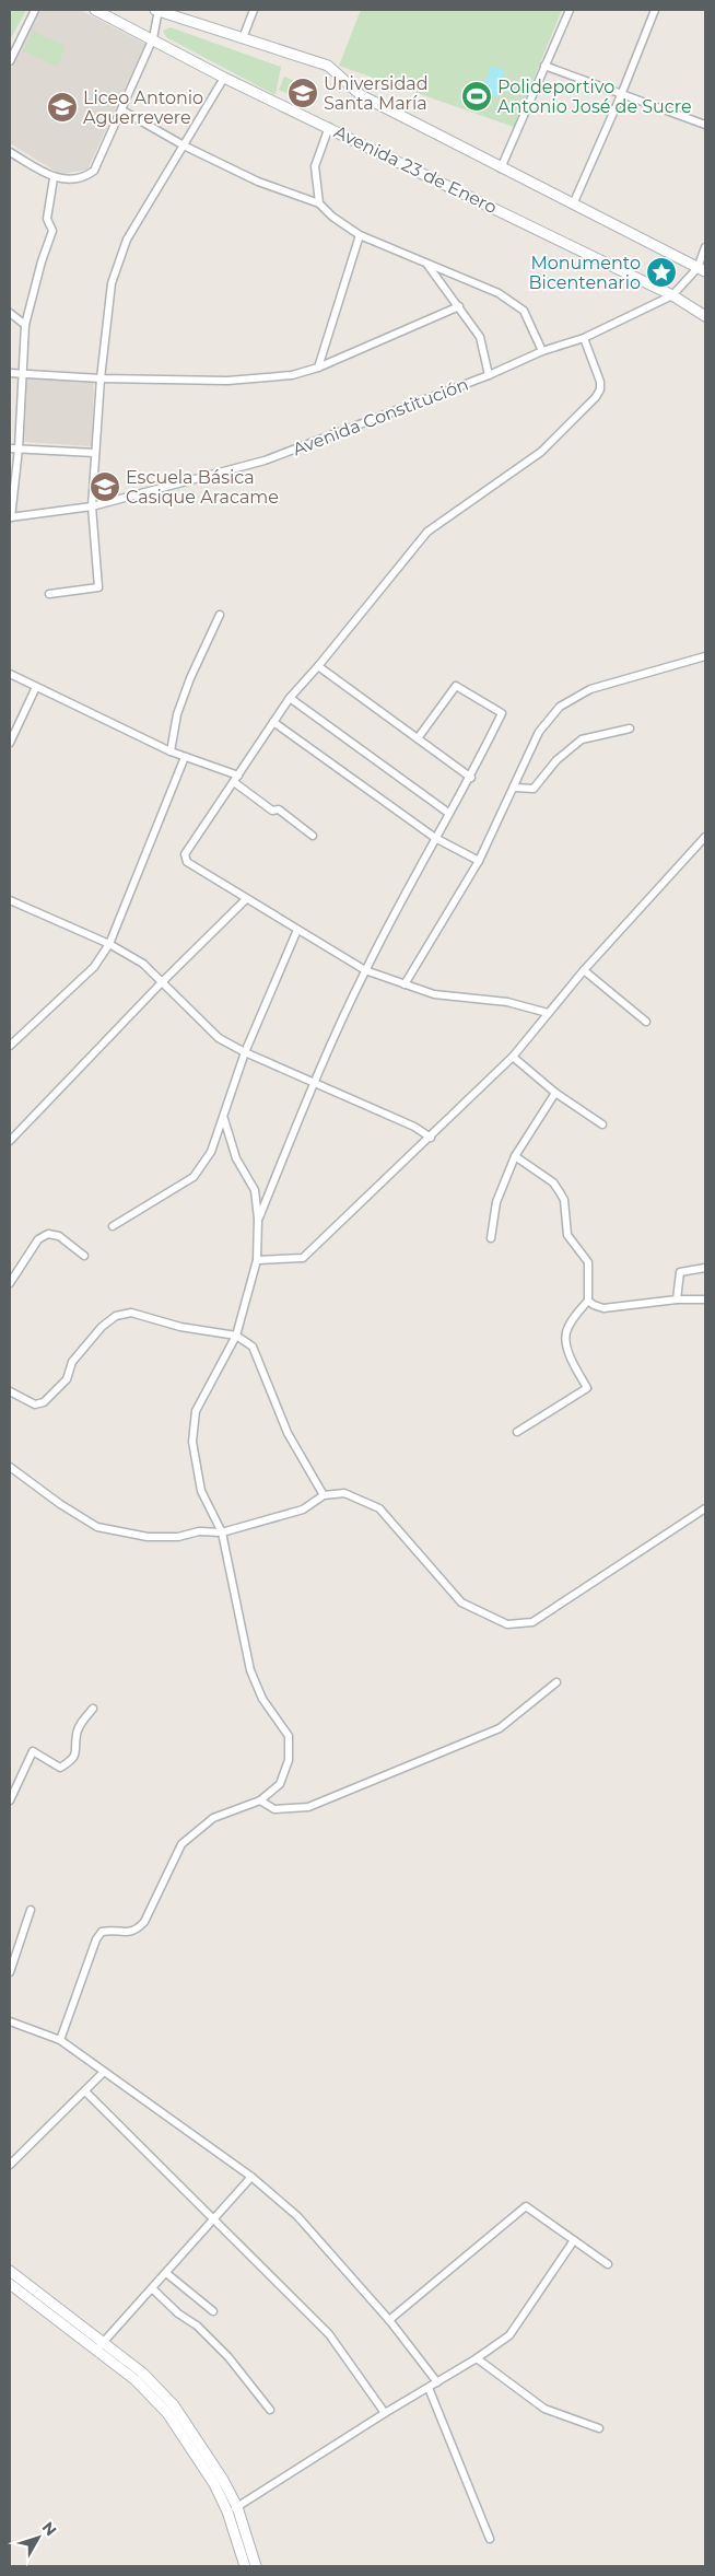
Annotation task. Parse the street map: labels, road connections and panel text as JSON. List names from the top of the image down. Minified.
{"streets":{"main road":["Avenida 23 de Enero"],"street":["Avenida Constitución"]},"crossings":[["Avenida 23 de Enero","Avenida Constitución"]],"places":{"school or university":["Universidad Santa María","Liceo Antonio Aguerrevere","Escuela Básica Casique Aracame"],"sports":["Polideportivo Antonio José de Sucre"],"place":["Monumento Bicentenario"]},"north":"top right"}
